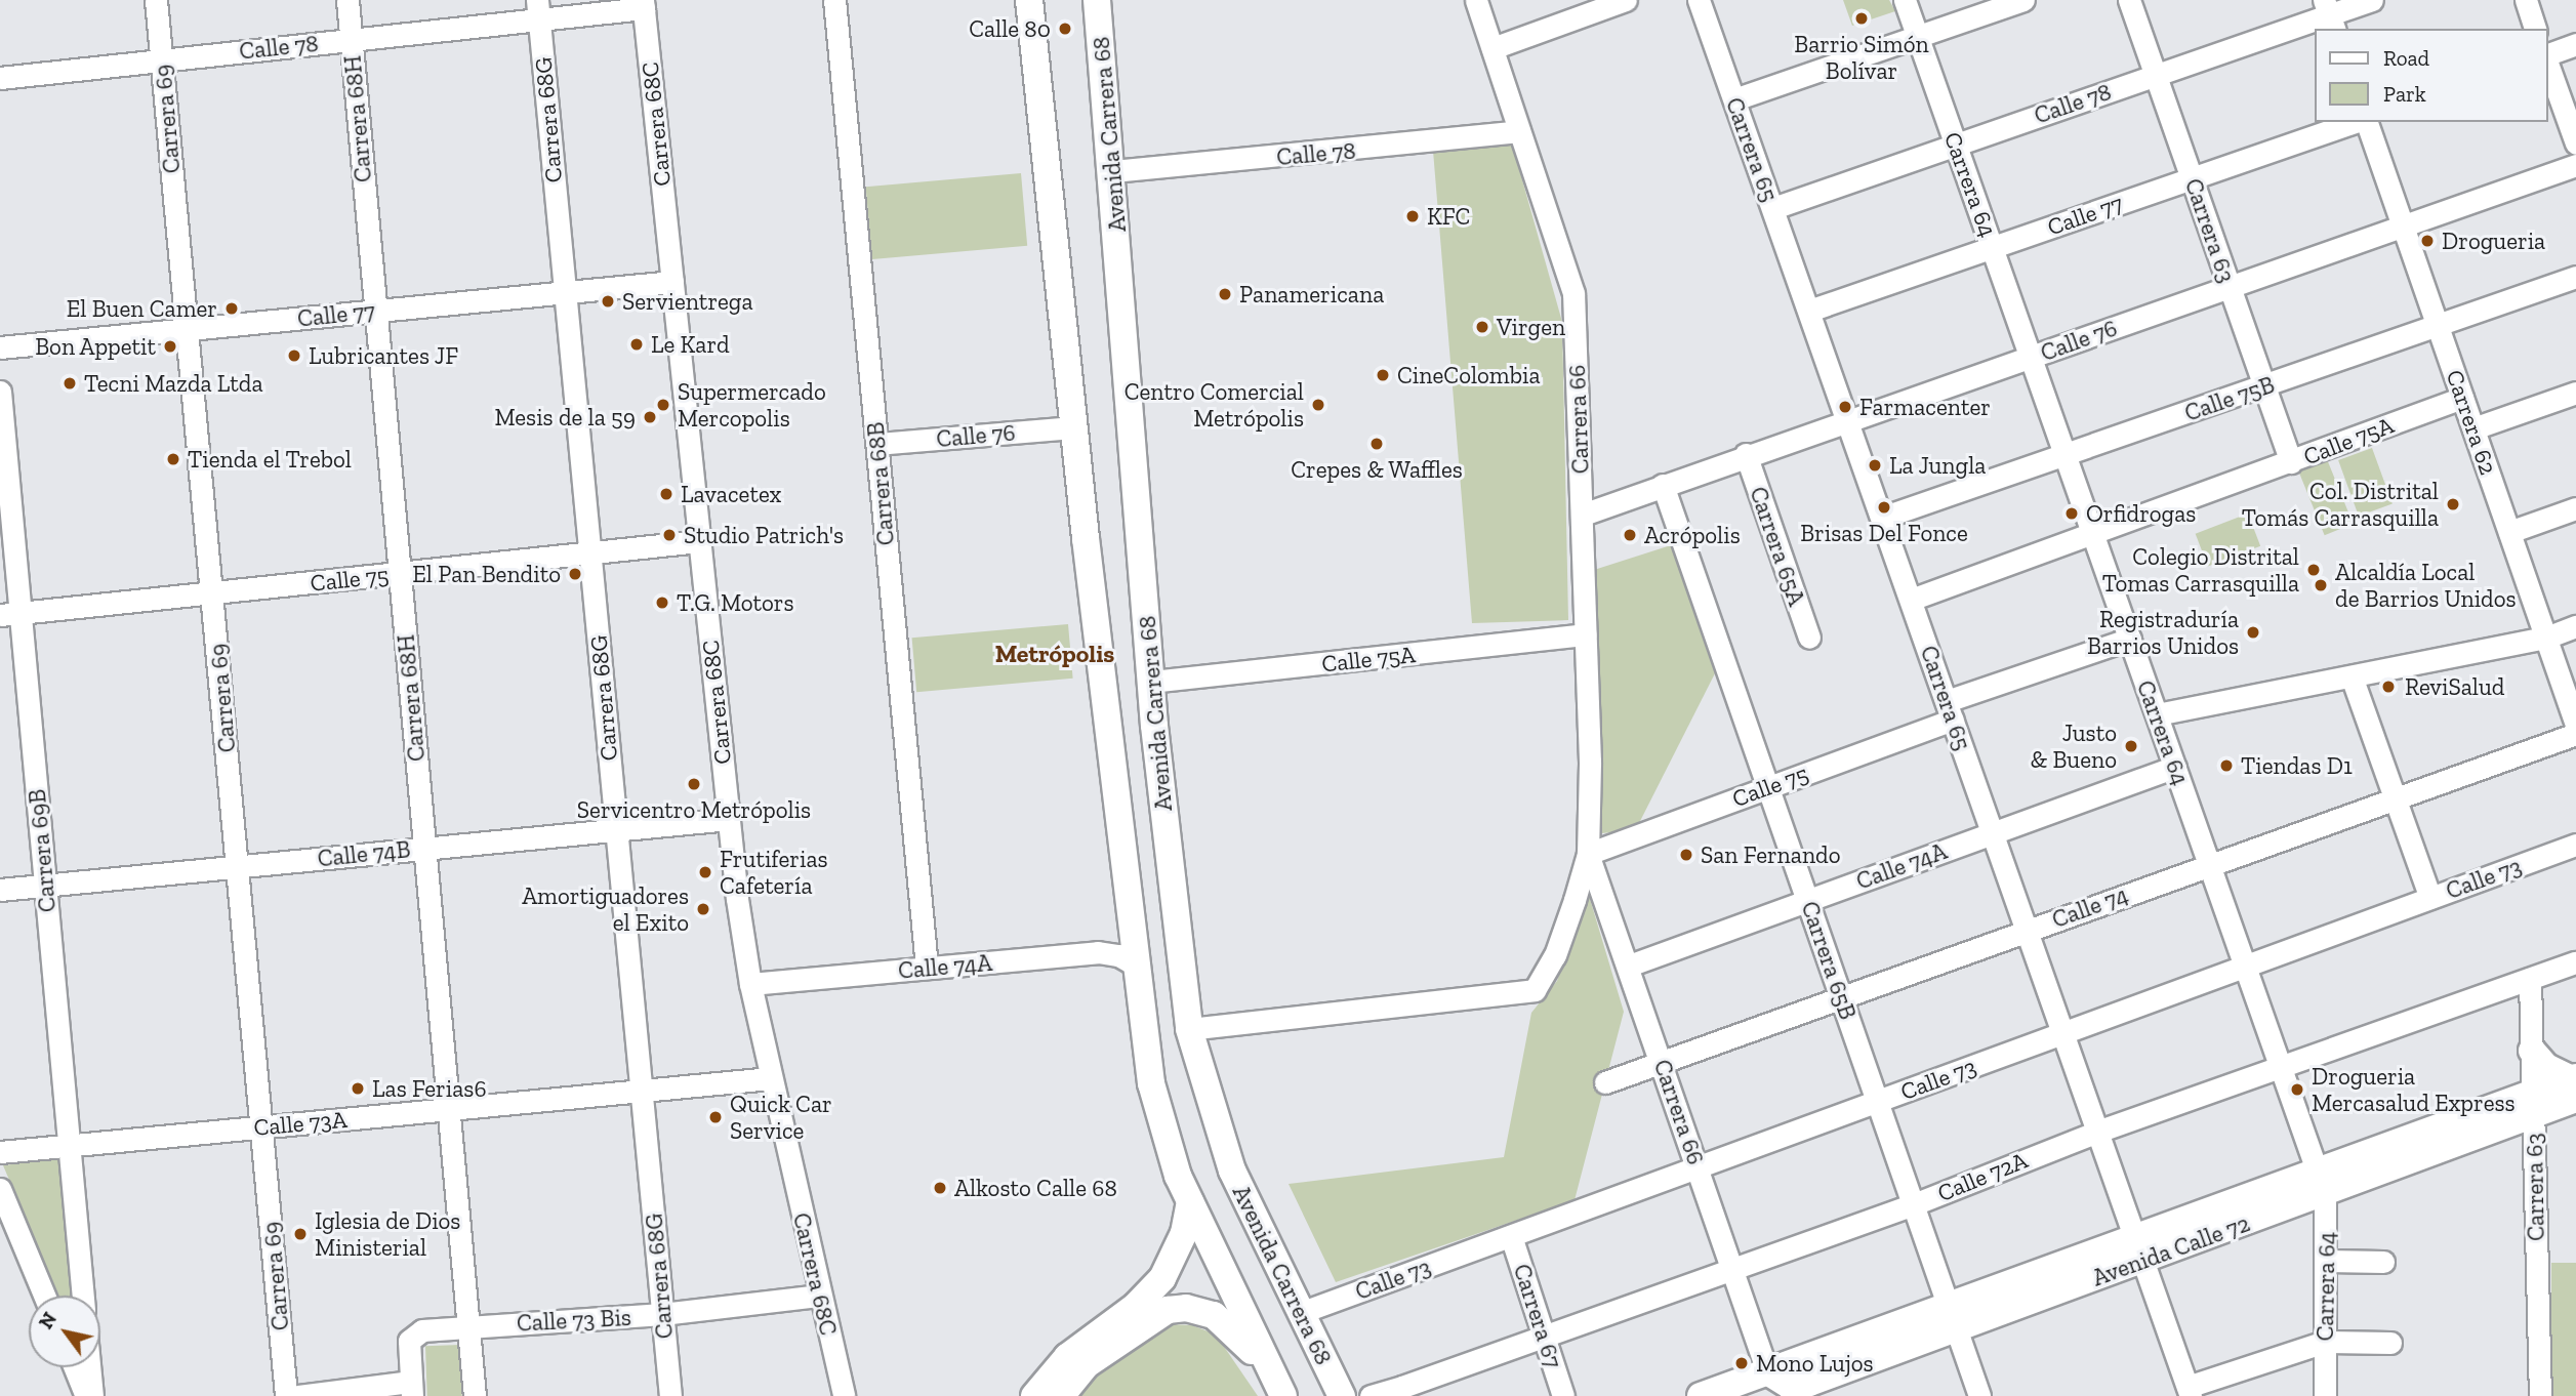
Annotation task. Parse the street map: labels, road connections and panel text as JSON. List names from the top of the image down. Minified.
{"streets":{"main road":["Avenida Carrera 68","Avenida Calle 72"],"street":["Calle 78","Carrera 69","Carrera 68H","Carrera 68G","Carrera 68C","Carrera 65","Carrera 64","Calle 77","Carrera 63","Calle 76","Calle 75B","Carrera 66","Carrera 62","Calle 75A","Carrera 68B","Carrera 65A","Calle 75","Carrera 69B","Calle 74B","Calle 74A","Calle 73","Calle 74","Carrera 65B","Calle 73A","Calle 72A","Carrera 67","Calle 73 Bis"]},"crossings":[["Calle 78","Carrera 69"],["Calle 78","Carrera 68H"],["Calle 78","Carrera 68G"],["Calle 78","Carrera 68C"],["Calle 78","Avenida Carrera 68"],["Calle 78","Carrera 65"],["Calle 78","Carrera 64"],["Calle 78","Carrera 63"],["Calle 78","Carrera 66"],["Carrera 69","Calle 77"],["Carrera 69","Calle 75"],["Carrera 69","Calle 74B"],["Carrera 69","Calle 73A"],["Carrera 68H","Calle 77"],["Carrera 68H","Calle 75"],["Carrera 68H","Calle 74B"],["Carrera 68H","Calle 73A"],["Carrera 68H","Calle 73 Bis"],["Carrera 68G","Calle 77"],["Carrera 68G","Calle 75"],["Carrera 68G","Calle 74B"],["Carrera 68G","Calle 73A"],["Carrera 68G","Calle 73 Bis"],["Carrera 68C","Calle 77"],["Carrera 68C","Calle 75"],["Carrera 68C","Calle 74B"],["Carrera 68C","Calle 74A"],["Carrera 68C","Calle 73A"],["Carrera 68C","Calle 73 Bis"],["Avenida Carrera 68","Calle 76"],["Avenida Carrera 68","Carrera 66"],["Avenida Carrera 68","Calle 75A"],["Avenida Carrera 68","Calle 74A"],["Avenida Carrera 68","Calle 73"],["Carrera 65","Calle 77"],["Carrera 65","Calle 76"],["Carrera 65","Calle 75B"],["Carrera 65","Calle 75A"],["Carrera 65","Calle 75"],["Carrera 65","Calle 74A"],["Carrera 65","Calle 73"],["Carrera 65","Calle 74"],["Carrera 65","Calle 72A"],["Carrera 65","Avenida Calle 72"],["Carrera 64","Calle 77"],["Carrera 64","Calle 76"],["Carrera 64","Calle 75B"],["Carrera 64","Calle 75A"],["Carrera 64","Calle 75"],["Carrera 64","Calle 74A"],["Carrera 64","Calle 73"],["Carrera 64","Calle 74"],["Carrera 64","Calle 72A"],["Carrera 64","Avenida Calle 72"],["Calle 77","Carrera 63"],["Carrera 63","Calle 76"],["Carrera 63","Calle 75B"],["Carrera 63","Calle 75A"],["Carrera 63","Calle 72A"],["Carrera 63","Avenida Calle 72"],["Calle 76","Carrera 66"],["Calle 76","Carrera 62"],["Calle 76","Carrera 68B"],["Calle 76","Carrera 65A"],["Calle 76","Carrera 65B"],["Calle 75B","Carrera 62"],["Carrera 66","Calle 75A"],["Carrera 66","Calle 75"],["Carrera 66","Calle 74A"],["Carrera 66","Calle 73"],["Carrera 66","Calle 74"],["Carrera 66","Calle 72A"],["Carrera 66","Avenida Calle 72"],["Carrera 62","Calle 75A"],["Carrera 68B","Calle 74A"],["Calle 75","Carrera 69B"],["Calle 75","Carrera 65B"],["Carrera 69B","Calle 74B"],["Carrera 69B","Calle 73A"],["Calle 74A","Carrera 65B"],["Calle 73","Carrera 65B"],["Calle 73","Carrera 67"],["Calle 74","Carrera 65B"],["Carrera 65B","Calle 72A"],["Carrera 65B","Avenida Calle 72"],["Calle 72A","Carrera 67"]],"districts":["Metrópolis"],"places":["Barrio Simón Bolívar","Calle 80","KFC","Drogueria","Panamericana","Servientrega","El Buen Camer","Virgen","Le Kard","Bon Appetit","Lubricantes JF","CineColombia","Tecni Mazda Ltda","Supermercado Mercopolis","Centro Comercial Metrópolis","Farmacenter","Mesis de la 59","Crepes & Waffles","Tienda el Trebol","La Jungla","Lavacetex","Col. Distrital Tomás Carrasquilla","Brisas Del Fonce","Orfidrogas","Studio Patrich's","Acrópolis","Colegio Distrital Tomas Carrasquilla","El Pan Bendito","Alcaldía Local de Barrios Unidos","T.G. Motors","Registraduría Barrios Unidos","ReviSalud","Justo & Bueno","Tiendas D1","Servicentro Metrópolis","San Fernando","Frutiferias Cafetería","Amortiguadores el Exito","Las Ferias6","Drogueria Mercasalud Express","Quick Car Service","Alkosto Calle 68","Iglesia de Dios Ministerial","Mono Lujos"],"legend":["Road","Park"],"north":"top left"}
